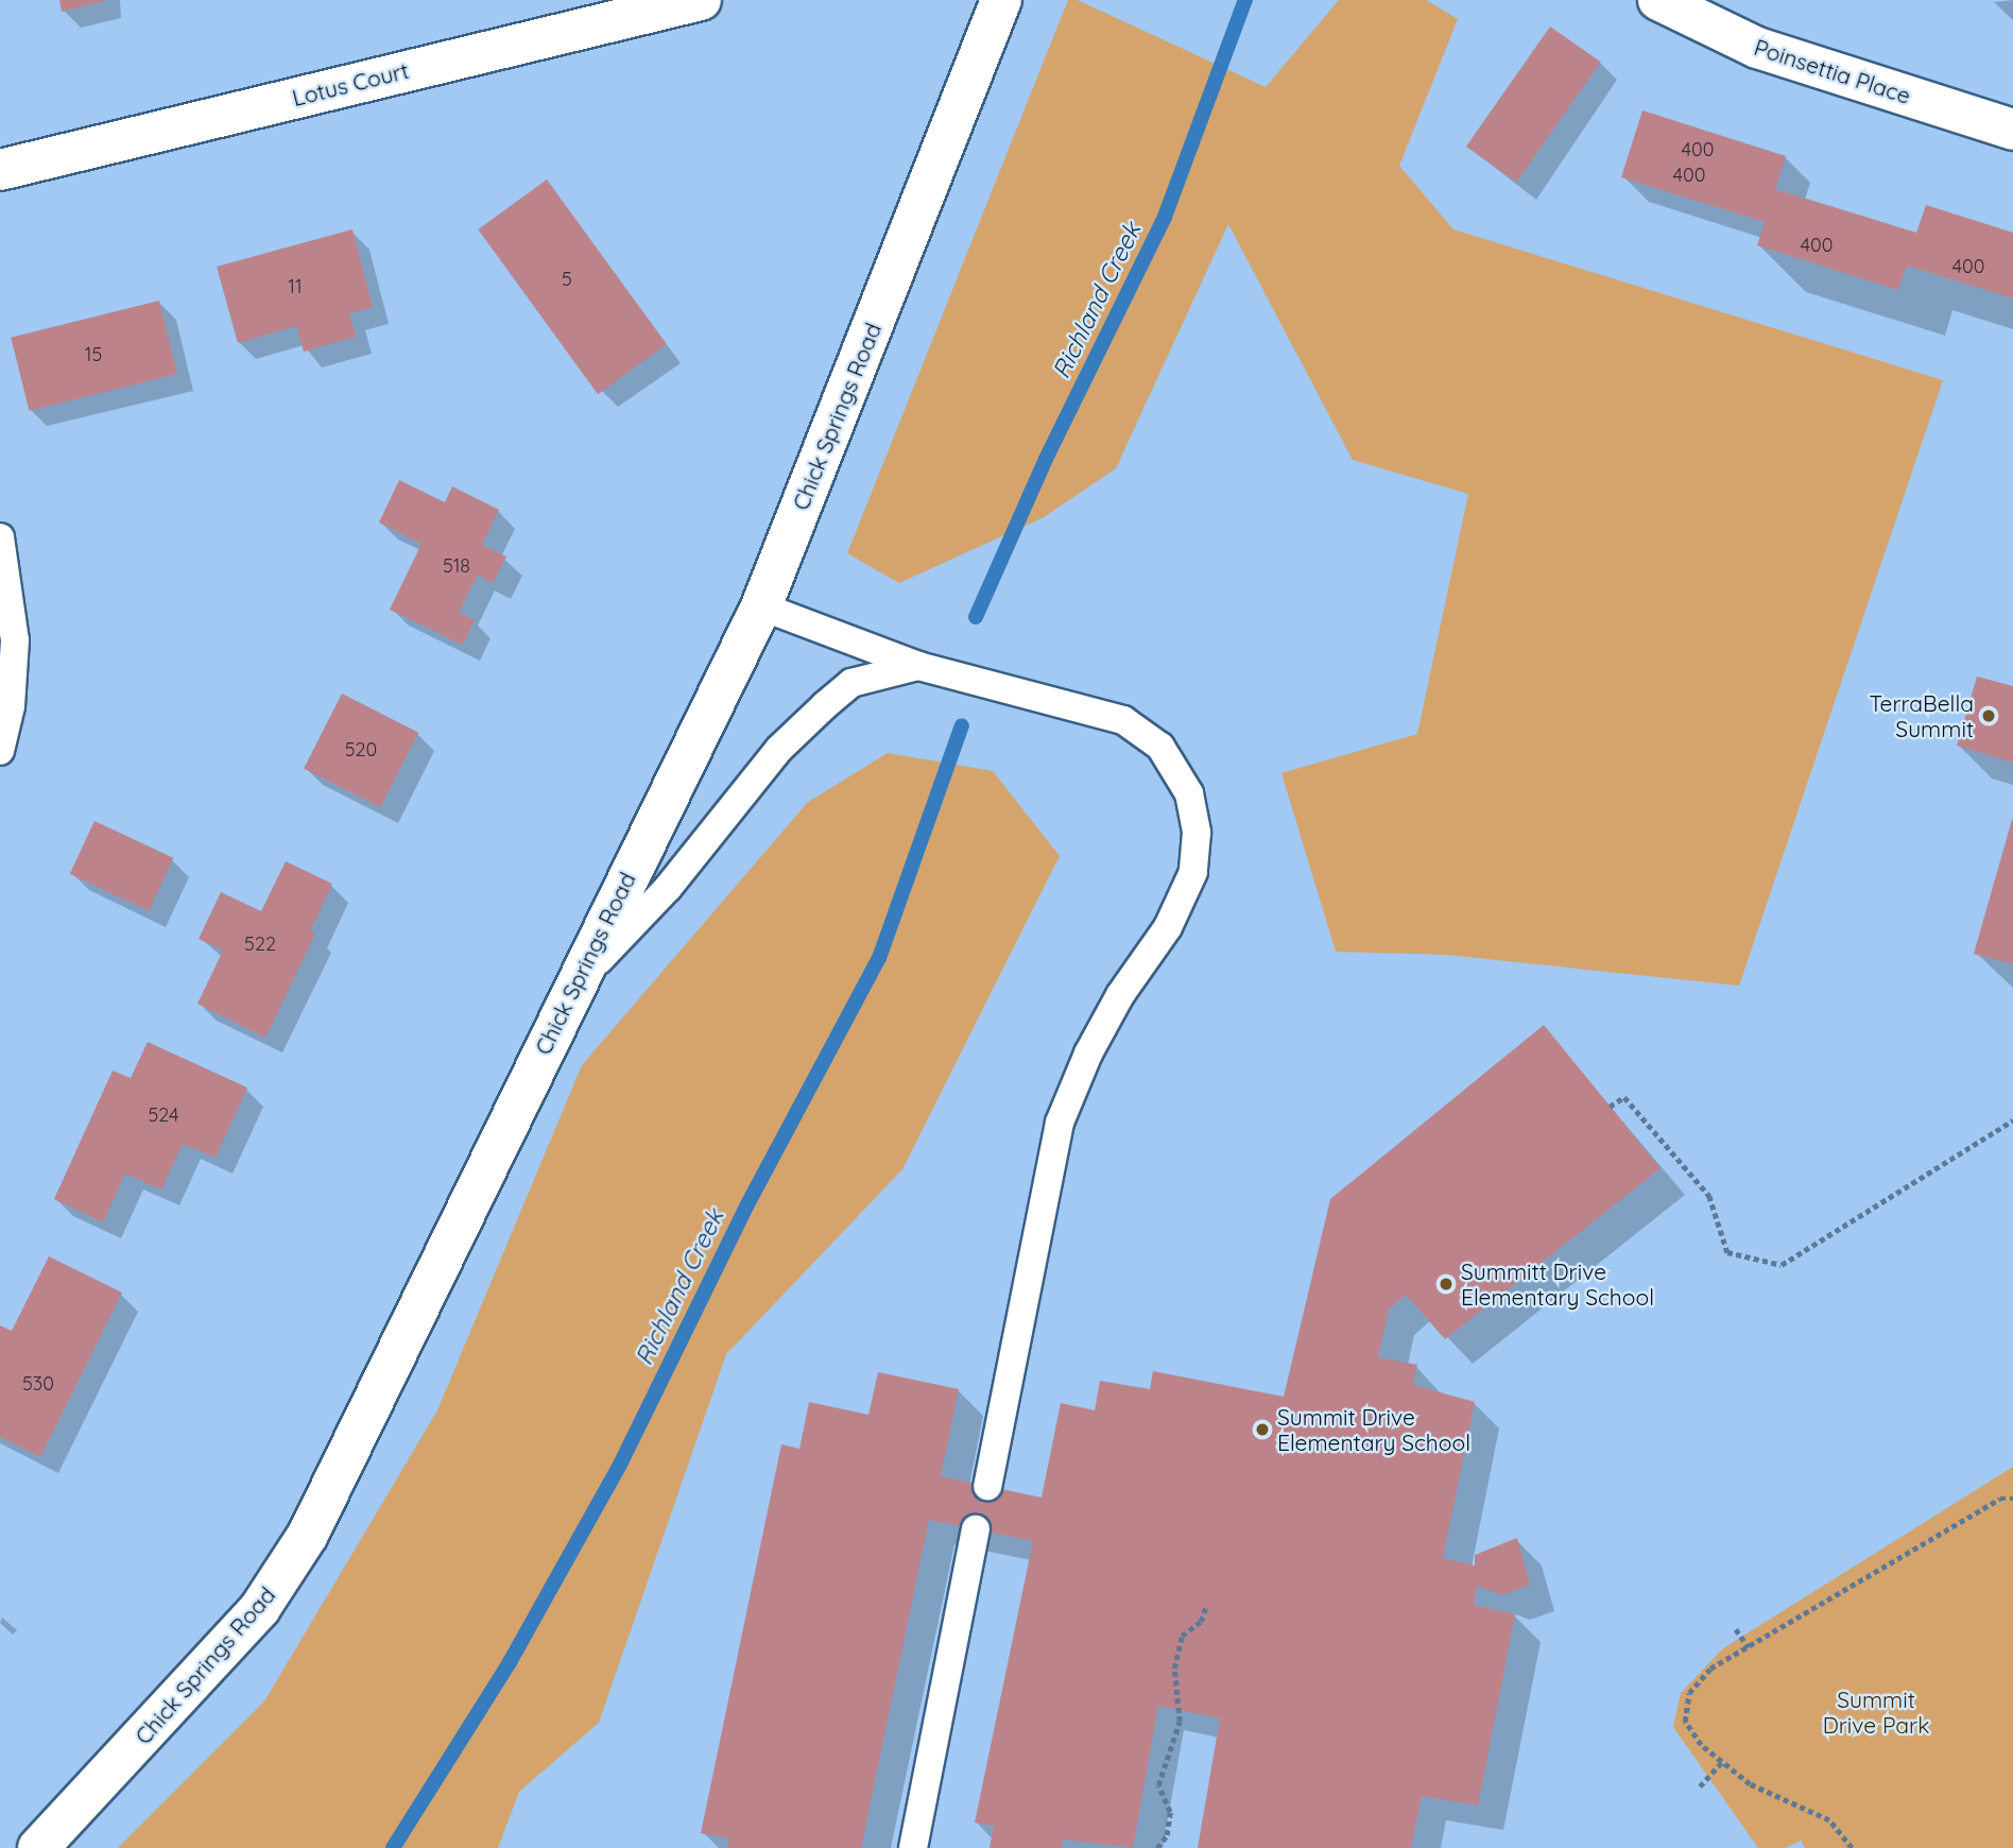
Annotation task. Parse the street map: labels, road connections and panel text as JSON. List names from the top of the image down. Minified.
{"streets":{"street":["Poinsettia Place","Lotus Court","Chick Springs Road"]},"water":["Richland Creek"],"parks":["Summit Drive Park"],"places":["TerraBella Summit","Summitt Drive Elementary School","Summit Drive Elementary School"],"house_numbers":["400","400","400","400","5","11","15","518","520","522","524","530"]}
